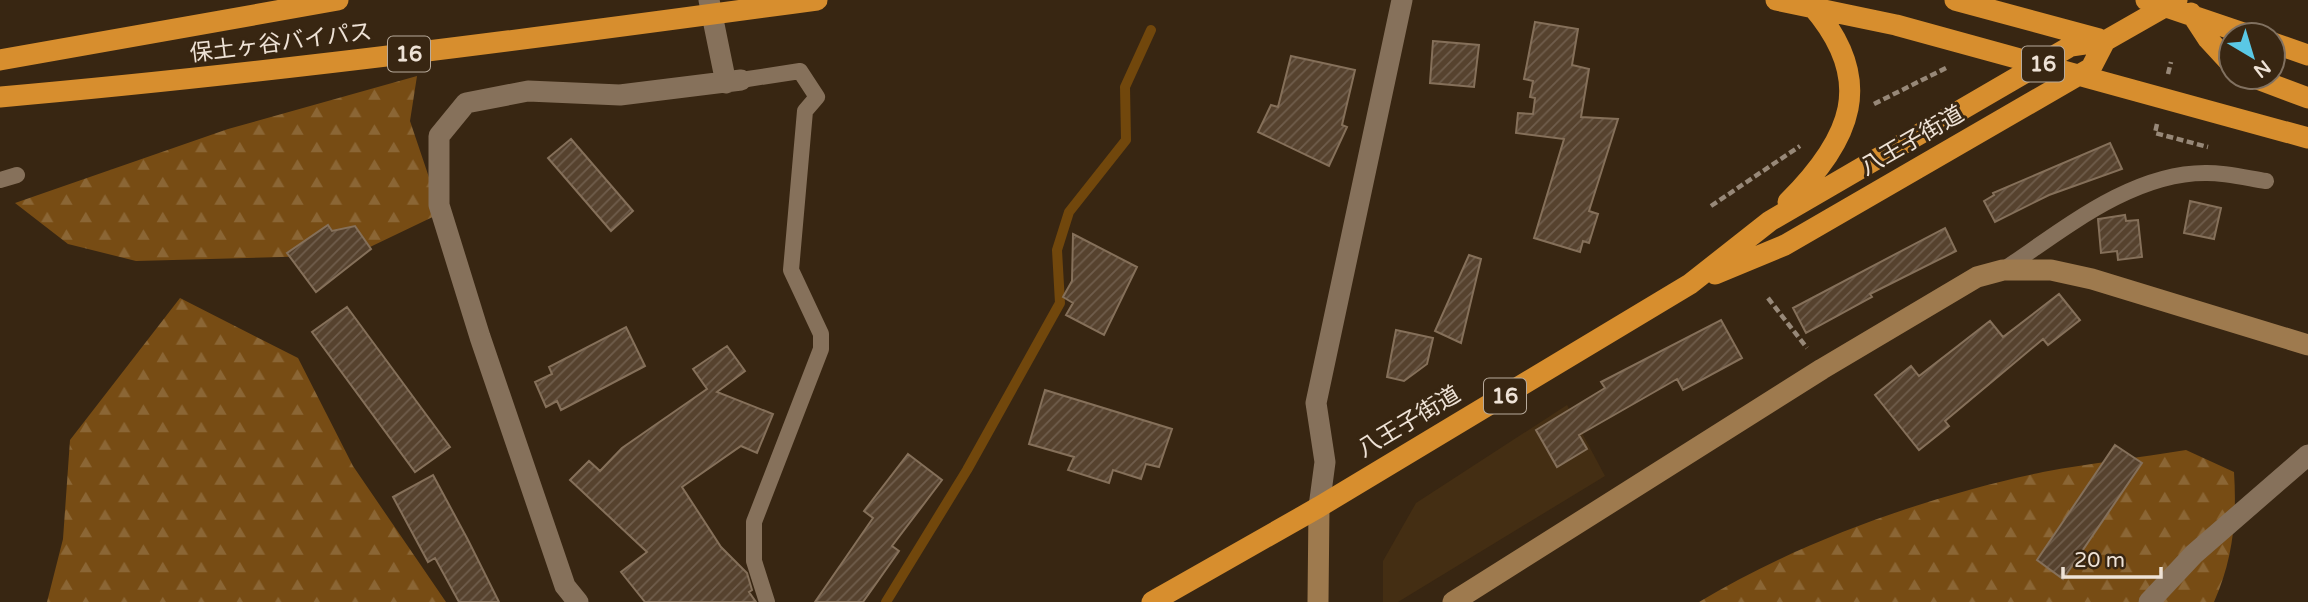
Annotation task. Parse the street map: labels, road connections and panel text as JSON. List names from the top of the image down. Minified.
{"streets":{"highway":["保土ヶ谷バイパス","16","八王子街道"]},"crossings":[["16","八王子街道"]],"scale_bar":"20 m","north":"bottom right"}
